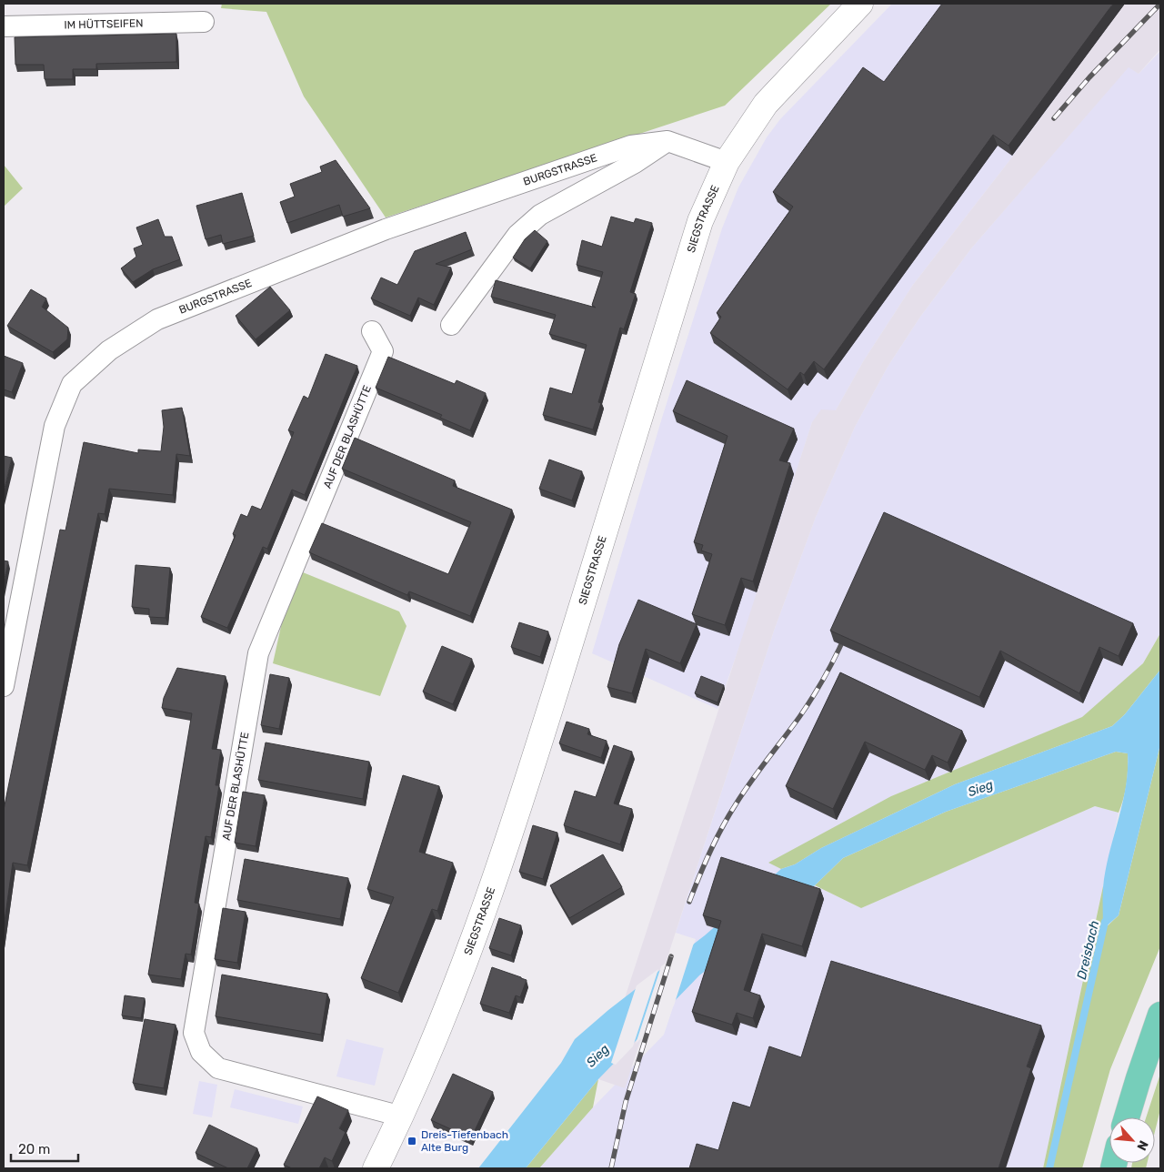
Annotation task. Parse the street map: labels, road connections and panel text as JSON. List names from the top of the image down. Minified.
{"streets":{"street":["IM HÜTTSEIFEN","BURGSTRASSE","SIEGSTRASSE","AUF DER BLASHÜTTE"]},"crossings":[["BURGSTRASSE","SIEGSTRASSE"],["SIEGSTRASSE","AUF DER BLASHÜTTE"]],"water":["Sieg","Dreisbach"],"places":{"transit":["Dreis-Tiefenbach Alte Burg"]},"scale_bar":"20 m","north":"bottom right"}
